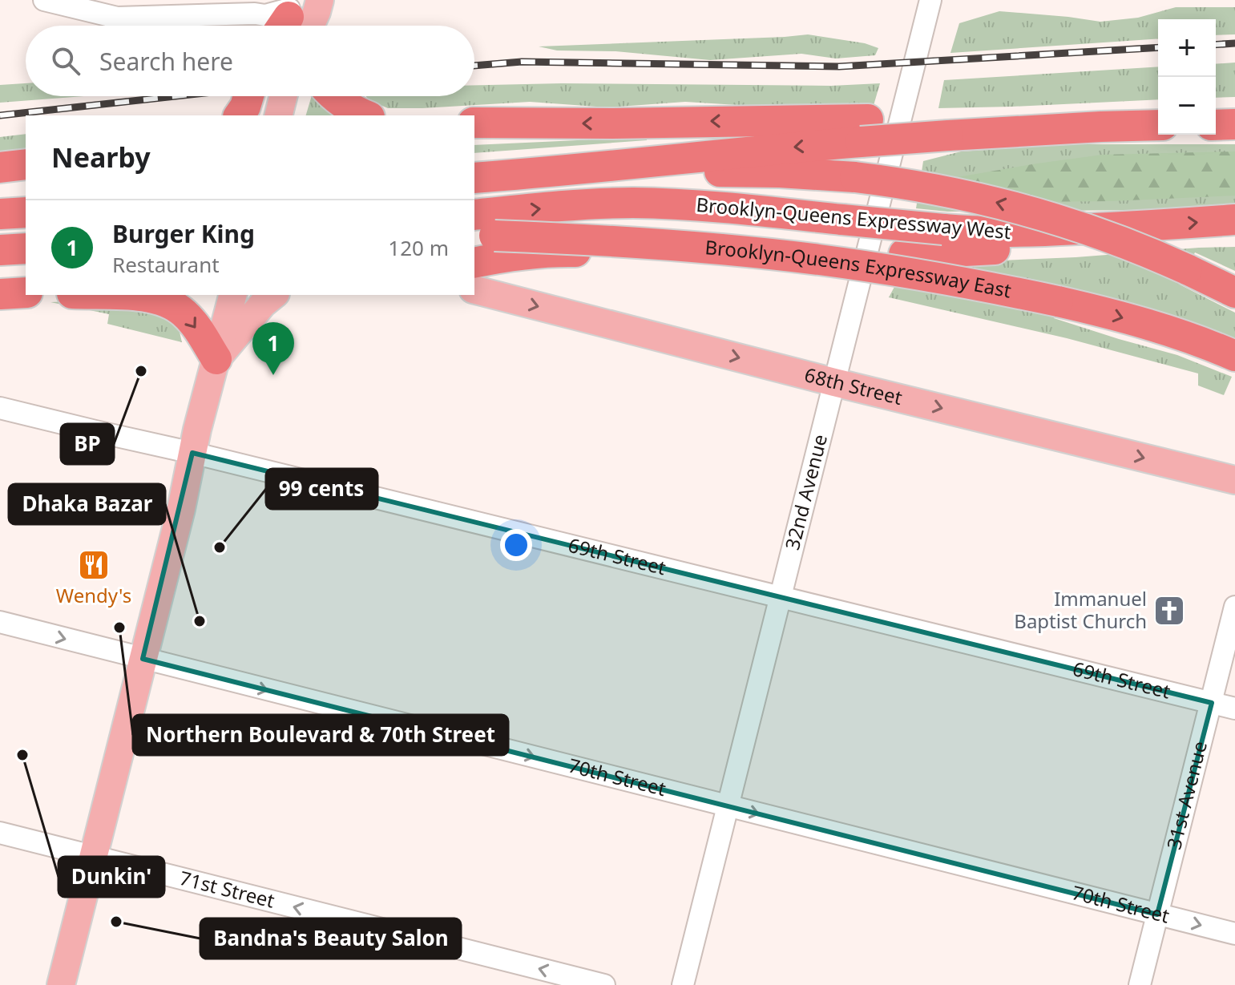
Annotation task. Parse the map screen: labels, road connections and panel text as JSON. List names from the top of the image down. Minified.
{"streets":{"highway":["Brooklyn-Queens Expressway West","Brooklyn-Queens Expressway East"],"main road":["68th Street"],"street":["32nd Avenue","69th Street","70th Street","31st Avenue","71st Street"]},"crossings":[["68th Street","32nd Avenue"],["32nd Avenue","69th Street"],["32nd Avenue","70th Street"],["69th Street","31st Avenue"],["70th Street","31st Avenue"]],"one_way":["68th Street","70th Street","71st Street"],"places":{"other":["BP","99 cents","Dhaka Bazar","Northern Boulevard & 70th Street","Dunkin'","Bandna's Beauty Salon"],"restaurant":["Wendy's"],"church":["Immanuel Baptist Church"]},"page":{"map_buttons":["+","−"],"search":"Search here","heading":"Nearby","list":[{"mark":"1","name":"Burger King","note":"Restaurant","value":"120 m"}],"pins":"1"}}
